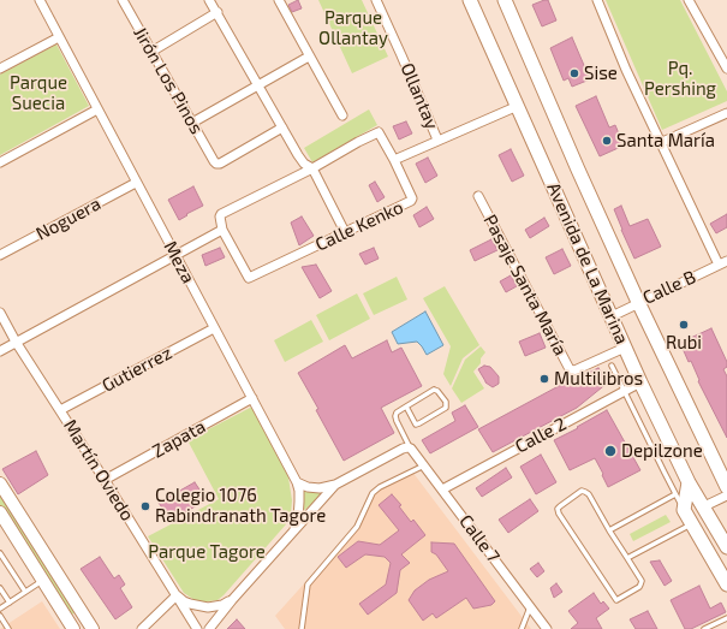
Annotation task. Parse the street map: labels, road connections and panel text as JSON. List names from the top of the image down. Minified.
{"streets":{"main road":["Avenida de La Marina"],"street":["Jirón Los Pinos","Ollantay","Noguera","Calle Kenko","Meza","Pasaje Santa María","Calle B","Gutierrez","Calle 2","Zapata","Martín Oviedo","Calle 7"]},"crossings":[["Noguera","Meza"],["Meza","Gutierrez"],["Meza","Zapata"],["Avenida de La Marina","Pasaje Santa María"],["Avenida de La Marina","Calle B"],["Avenida de La Marina","Calle 2"],["Gutierrez","Martín Oviedo"],["Calle 2","Calle 7"],["Zapata","Martín Oviedo"]],"parks":["Parque Ollantay","Pq. Pershing","Parque Suecia","Parque Tagore"],"places":["Sise","Santa María","Rubi","Multilibros","Depilzone","Colegio 1076 Rabindranath Tagore"]}
